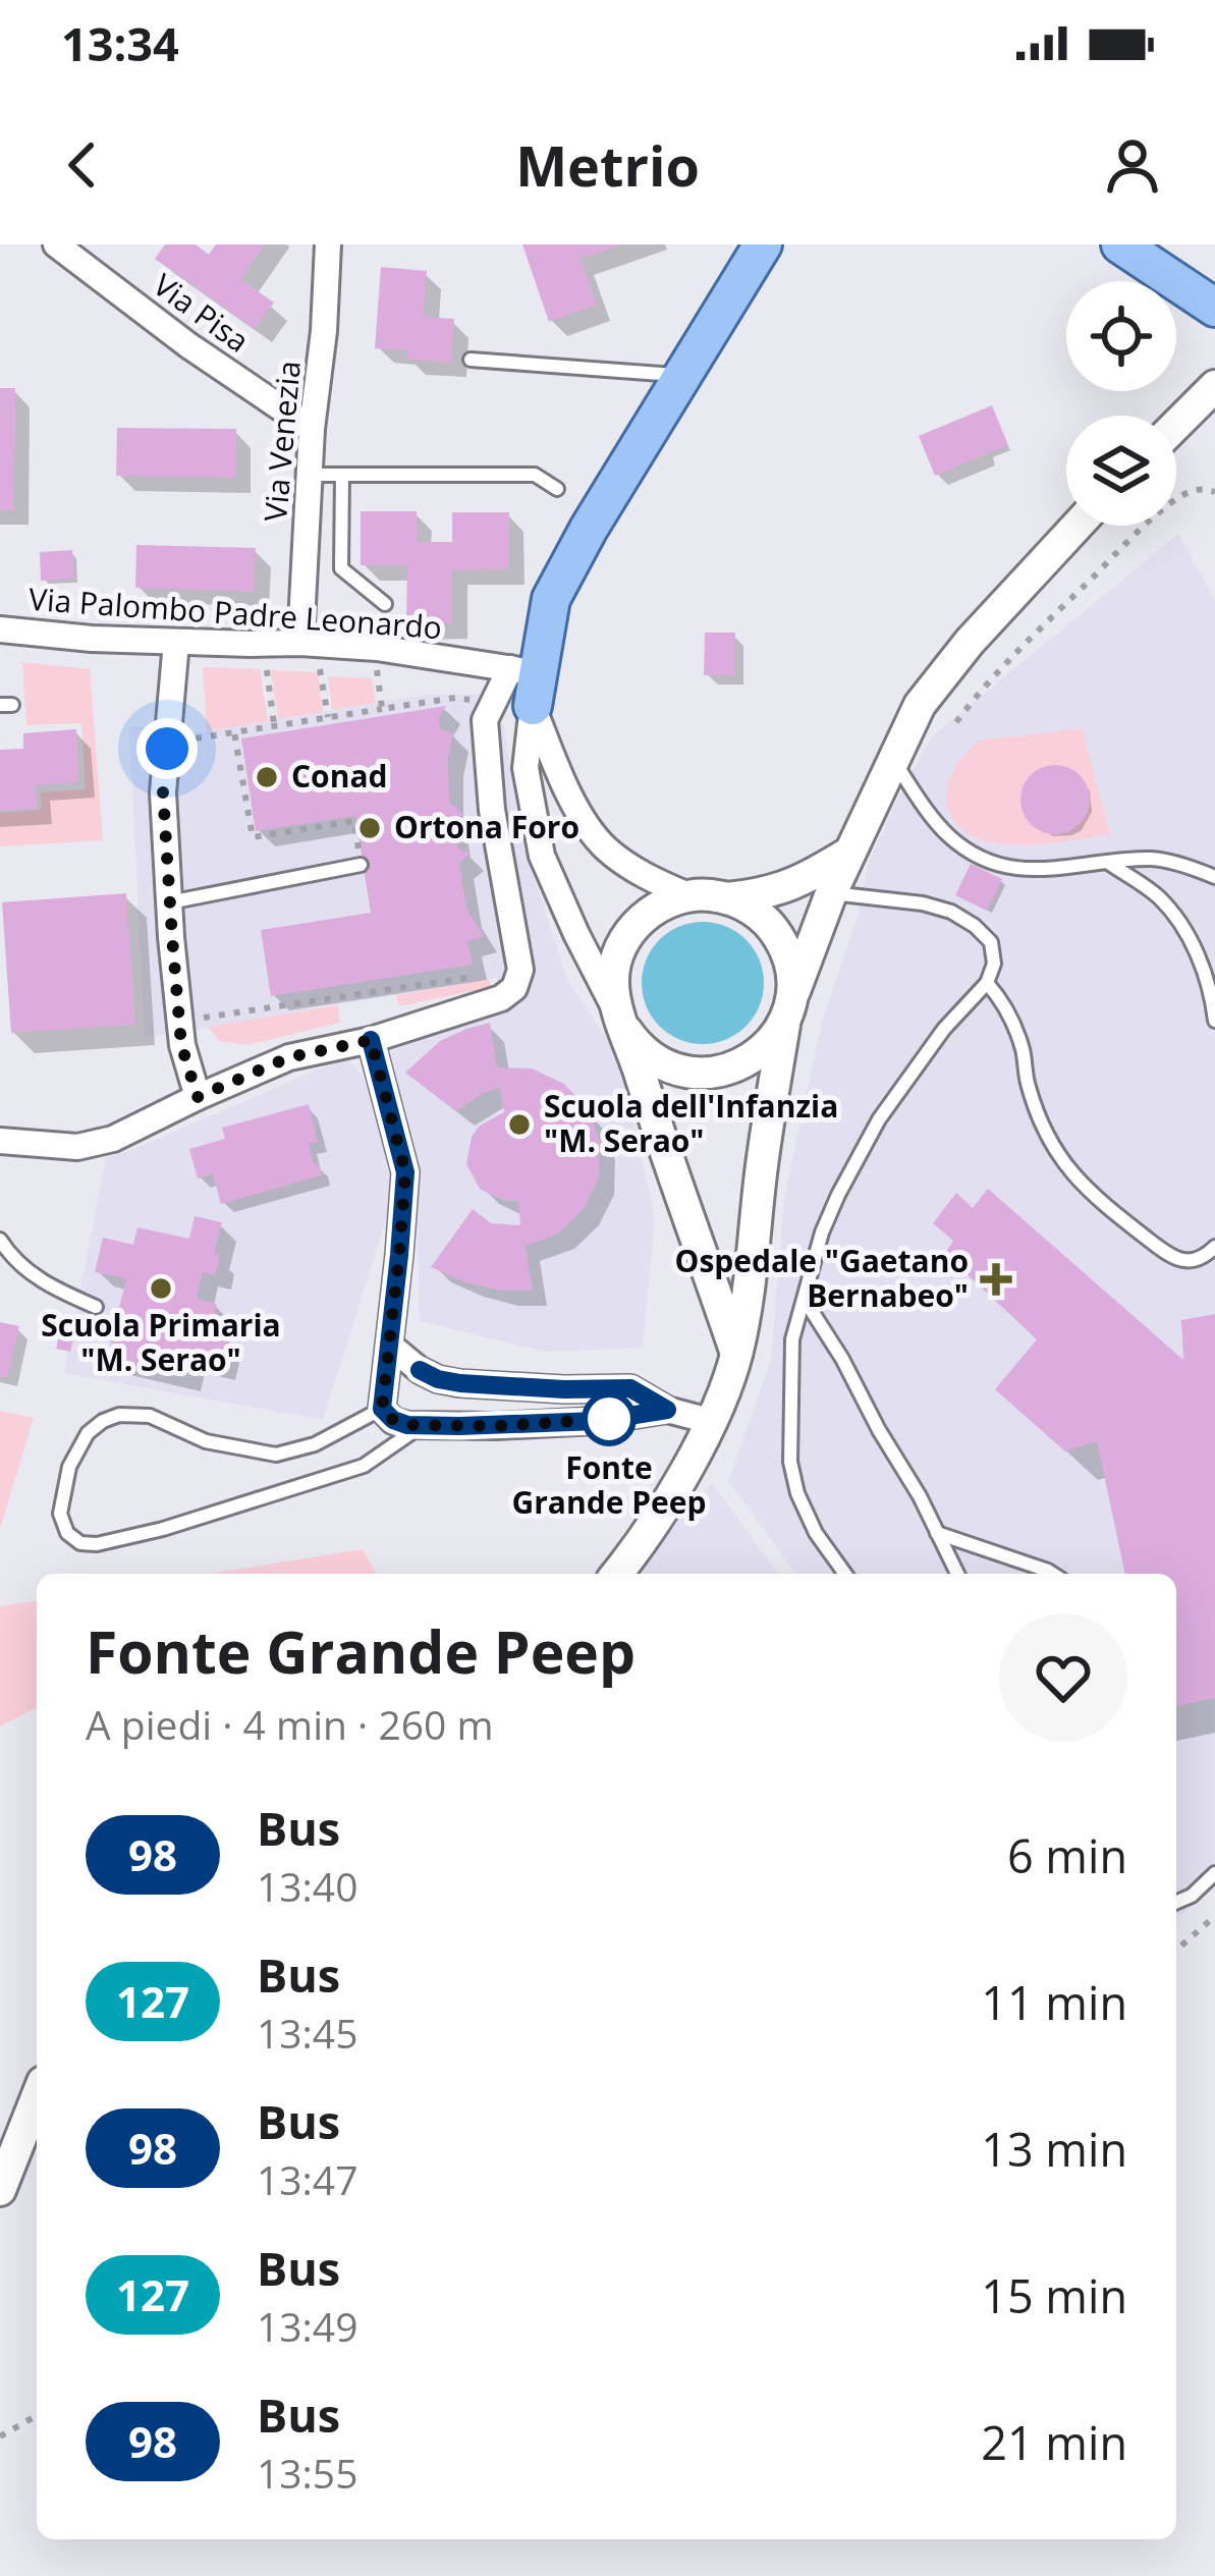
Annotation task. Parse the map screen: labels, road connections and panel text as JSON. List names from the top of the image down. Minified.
{"streets":{"street":["Via Pisa","Via Venezia","Via Palombo Padre Leonardo"]},"crossings":[["Via Pisa","Via Venezia"],["Via Venezia","Via Palombo Padre Leonardo"]],"places":{"other":["Conad","Ortona Foro","Scuola dell'Infanzia \"M. Serao\"","Scuola Primaria \"M. Serao\"","Fonte Grande Peep"],"health":["Ospedale \"Gaetano Bernabeo\""]},"lines":["bus line 98"],"page":{"status":"13:34","header":"Metrio","heading":["Fonte Grande Peep","A piedi · 4 min · 260 m"],"list":[{"mark":"98","name":"Bus","note":"13:40","value":"6 min"},{"mark":"127","name":"Bus","note":"13:45","value":"11 min"},{"mark":"98","name":"Bus","note":"13:47","value":"13 min"},{"mark":"127","name":"Bus","note":"13:49","value":"15 min"},{"mark":"98","name":"Bus","note":"13:55","value":"21 min"}]}}
